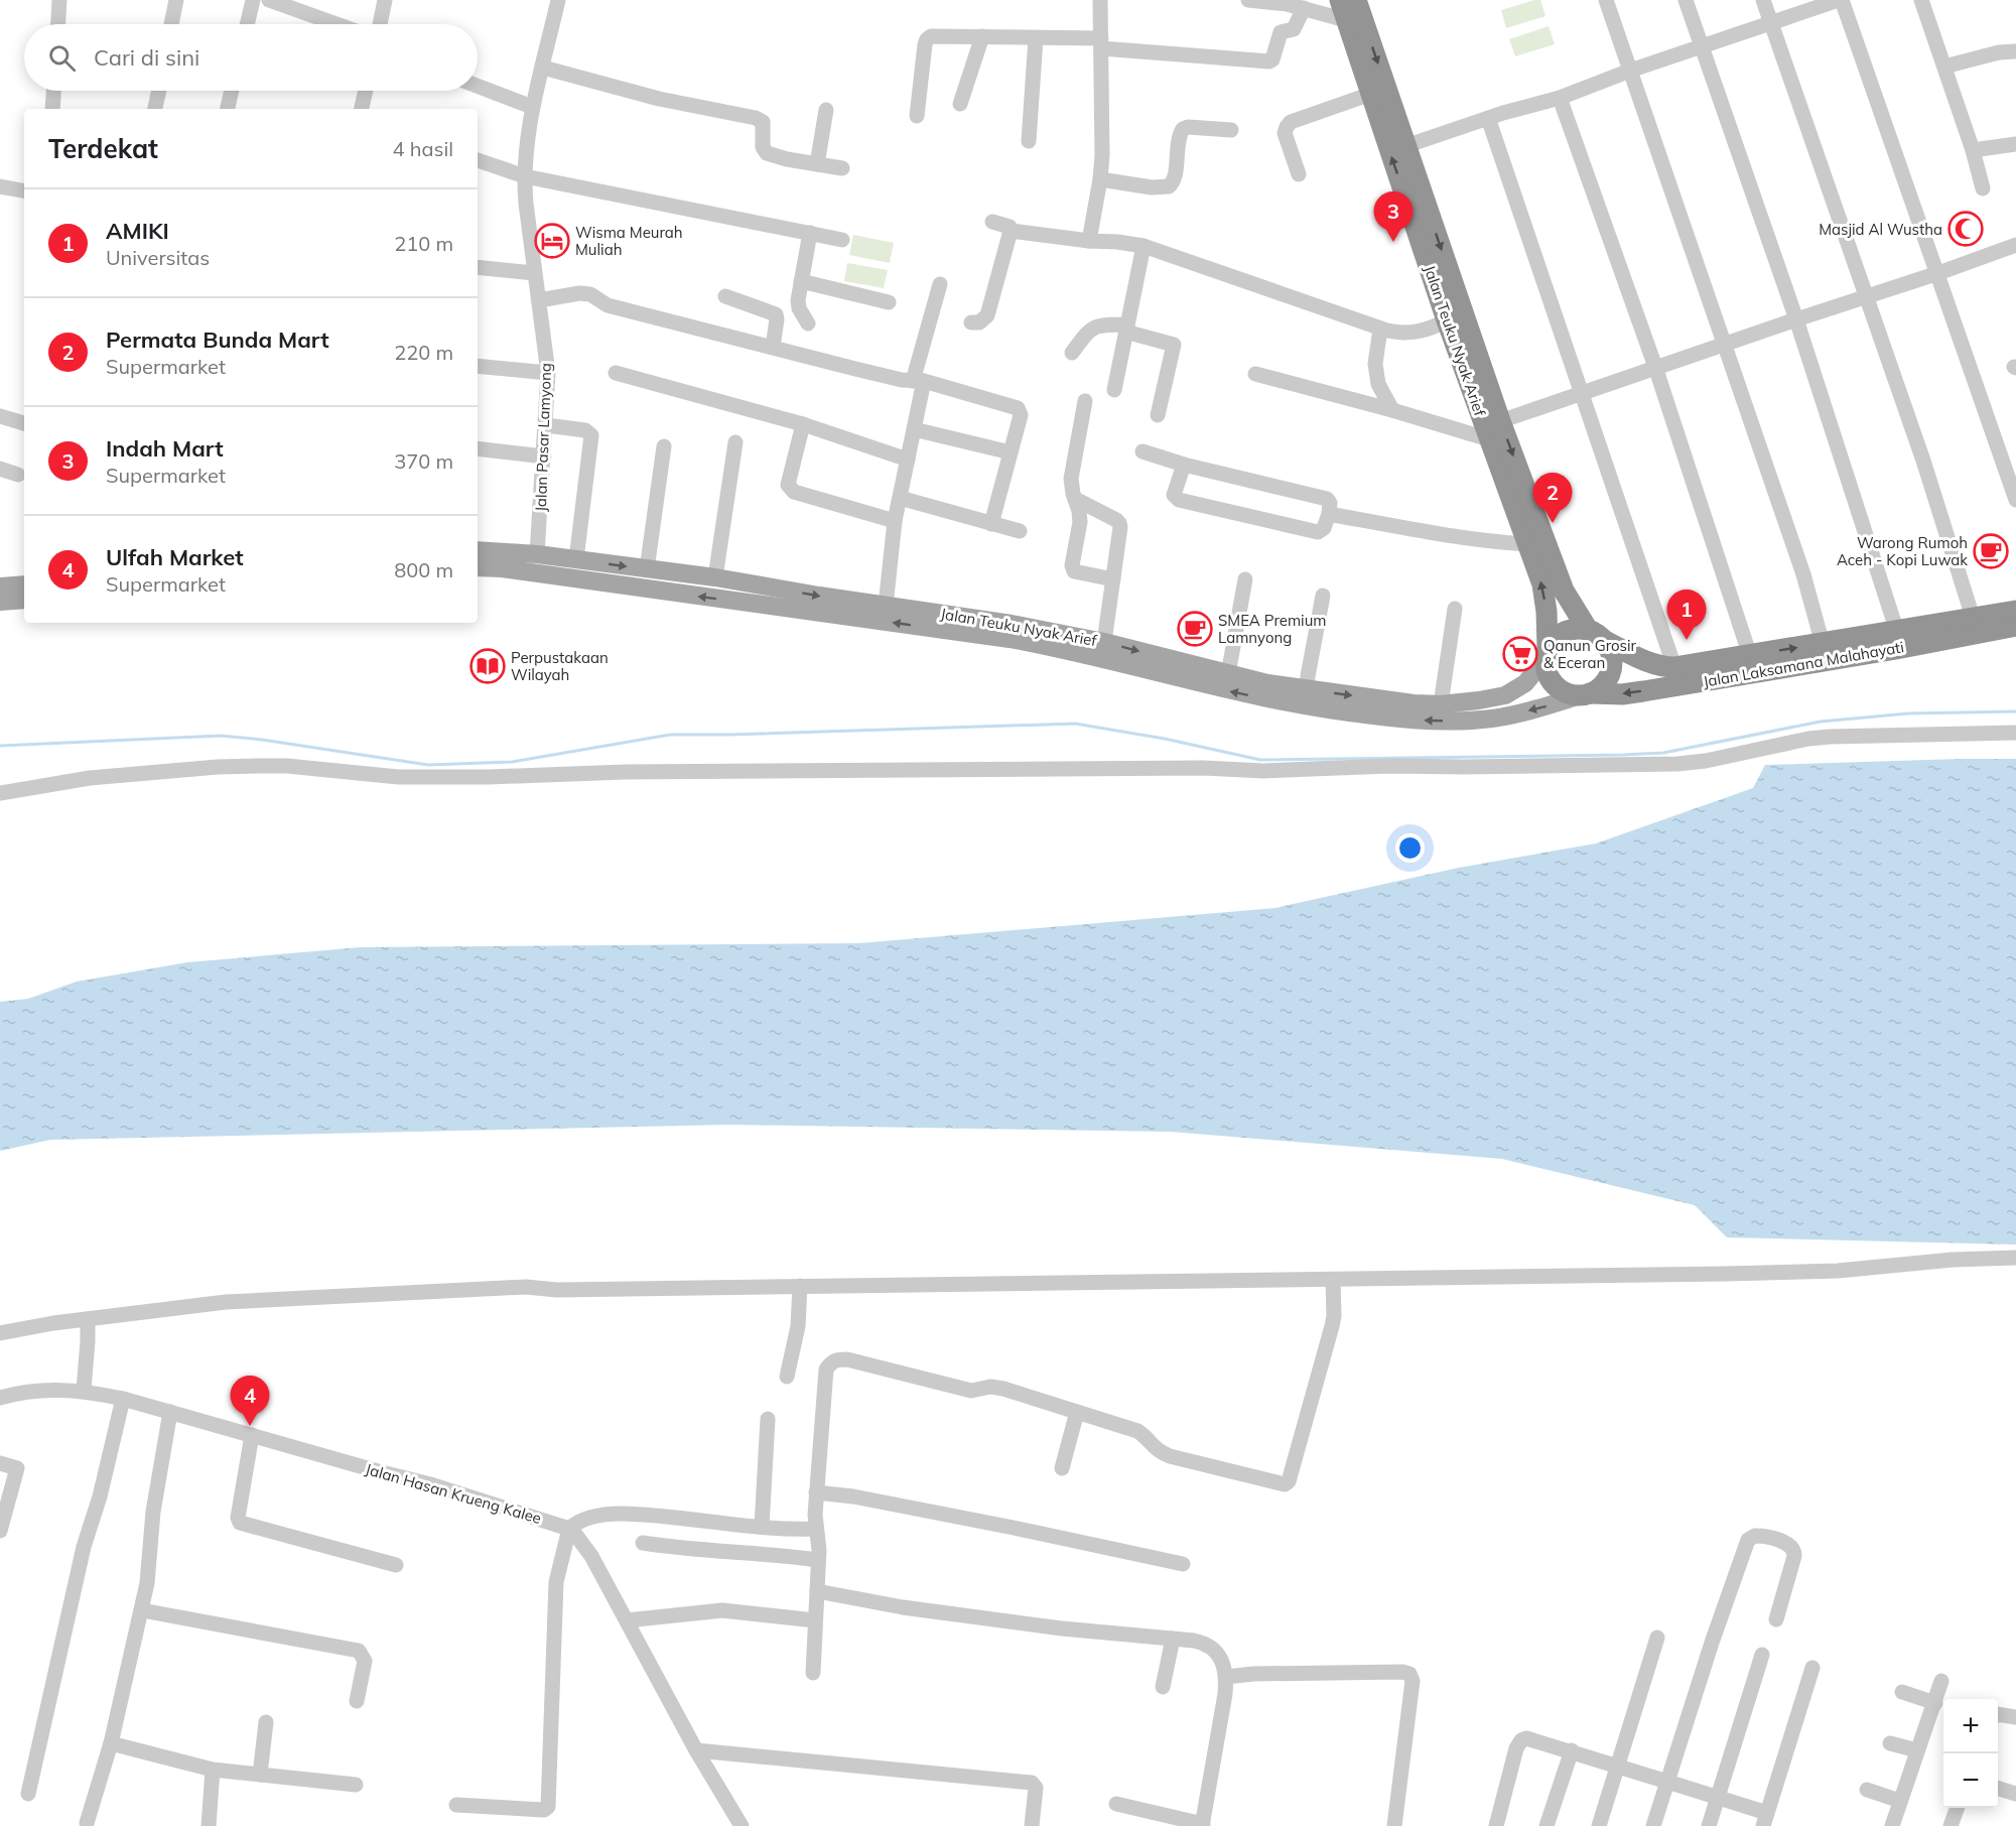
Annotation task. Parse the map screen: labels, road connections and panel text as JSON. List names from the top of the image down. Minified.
{"streets":{"highway":["Jalan Teuku Nyak Arief","Jalan Laksamana Malahayati"],"street":["Jalan Pasar Lamyong","Jalan Hasan Krueng Kalee"]},"crossings":[["Jalan Teuku Nyak Arief","Jalan Pasar Lamyong"],["Jalan Teuku Nyak Arief","Jalan Laksamana Malahayati"]],"places":{"mosque":["Masjid Al Wustha"],"hotel":["Wisma Meurah Muliah"],"cafe":["Warong Rumoh Aceh - Kopi Luwak","SMEA Premium Lamnyong"],"supermarket":["Qanun Grosir & Eceran"],"library":["Perpustakaan Wilayah"]},"page":{"search":"Cari di sini","heading":["Terdekat","4 hasil"],"list":[{"mark":"1","name":"AMIKI","note":"Universitas","value":"210 m"},{"mark":"2","name":"Permata Bunda Mart","note":"Supermarket","value":"220 m"},{"mark":"3","name":"Indah Mart","note":"Supermarket","value":"370 m"},{"mark":"4","name":"Ulfah Market","note":"Supermarket","value":"800 m"}],"pins":["3","2","1","4"],"map_buttons":["+","−"]}}
